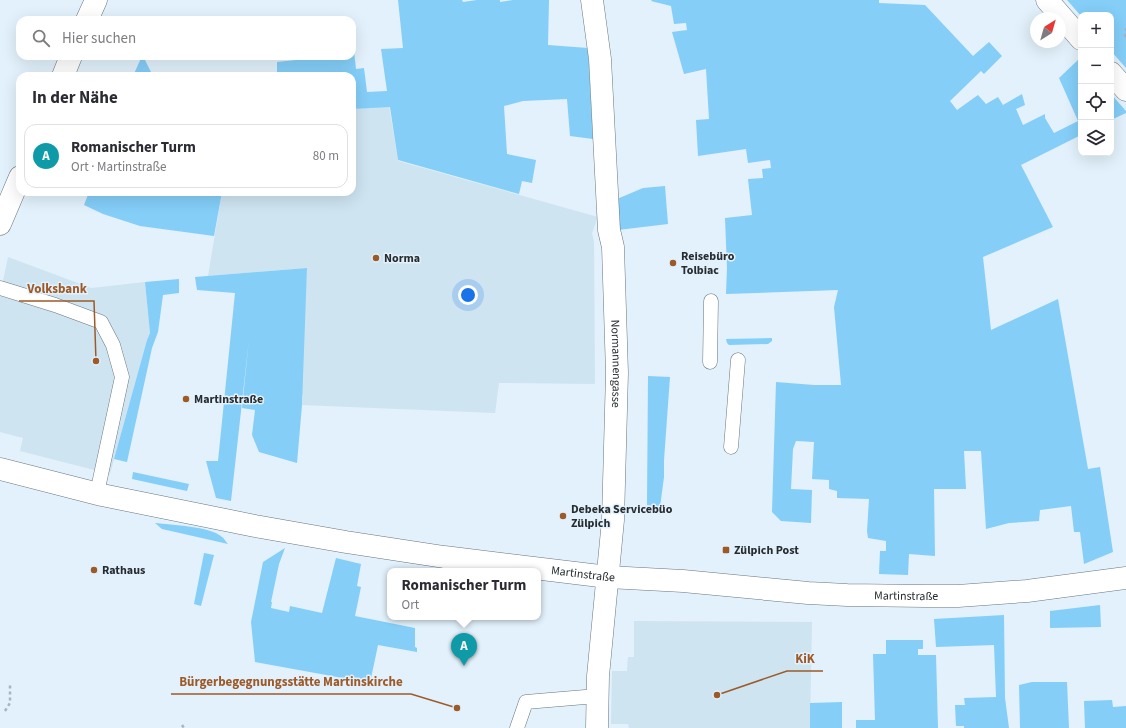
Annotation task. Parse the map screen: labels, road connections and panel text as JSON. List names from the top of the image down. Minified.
{"streets":{"street":["Normannengasse","Martinstraße"]},"crossings":[["Normannengasse","Martinstraße"]],"places":{"other":["Norma","Reisebüro Tolbiac","Volksbank","Martinstraße","Debeka Servicebüo Zülpich","Rathaus","KiK","Bürgerbegegnungsstätte Martinskirche"],"transit":["Zülpich Post"]},"north":"top right","page":{"map_buttons":["+","−"],"search":"Hier suchen","heading":"In der Nähe","list":[{"mark":"A","name":"Romanischer Turm","note":"Ort · Martinstraße","value":"80 m"}],"popup":["Romanischer Turm","Ort"],"pins":"A"}}
